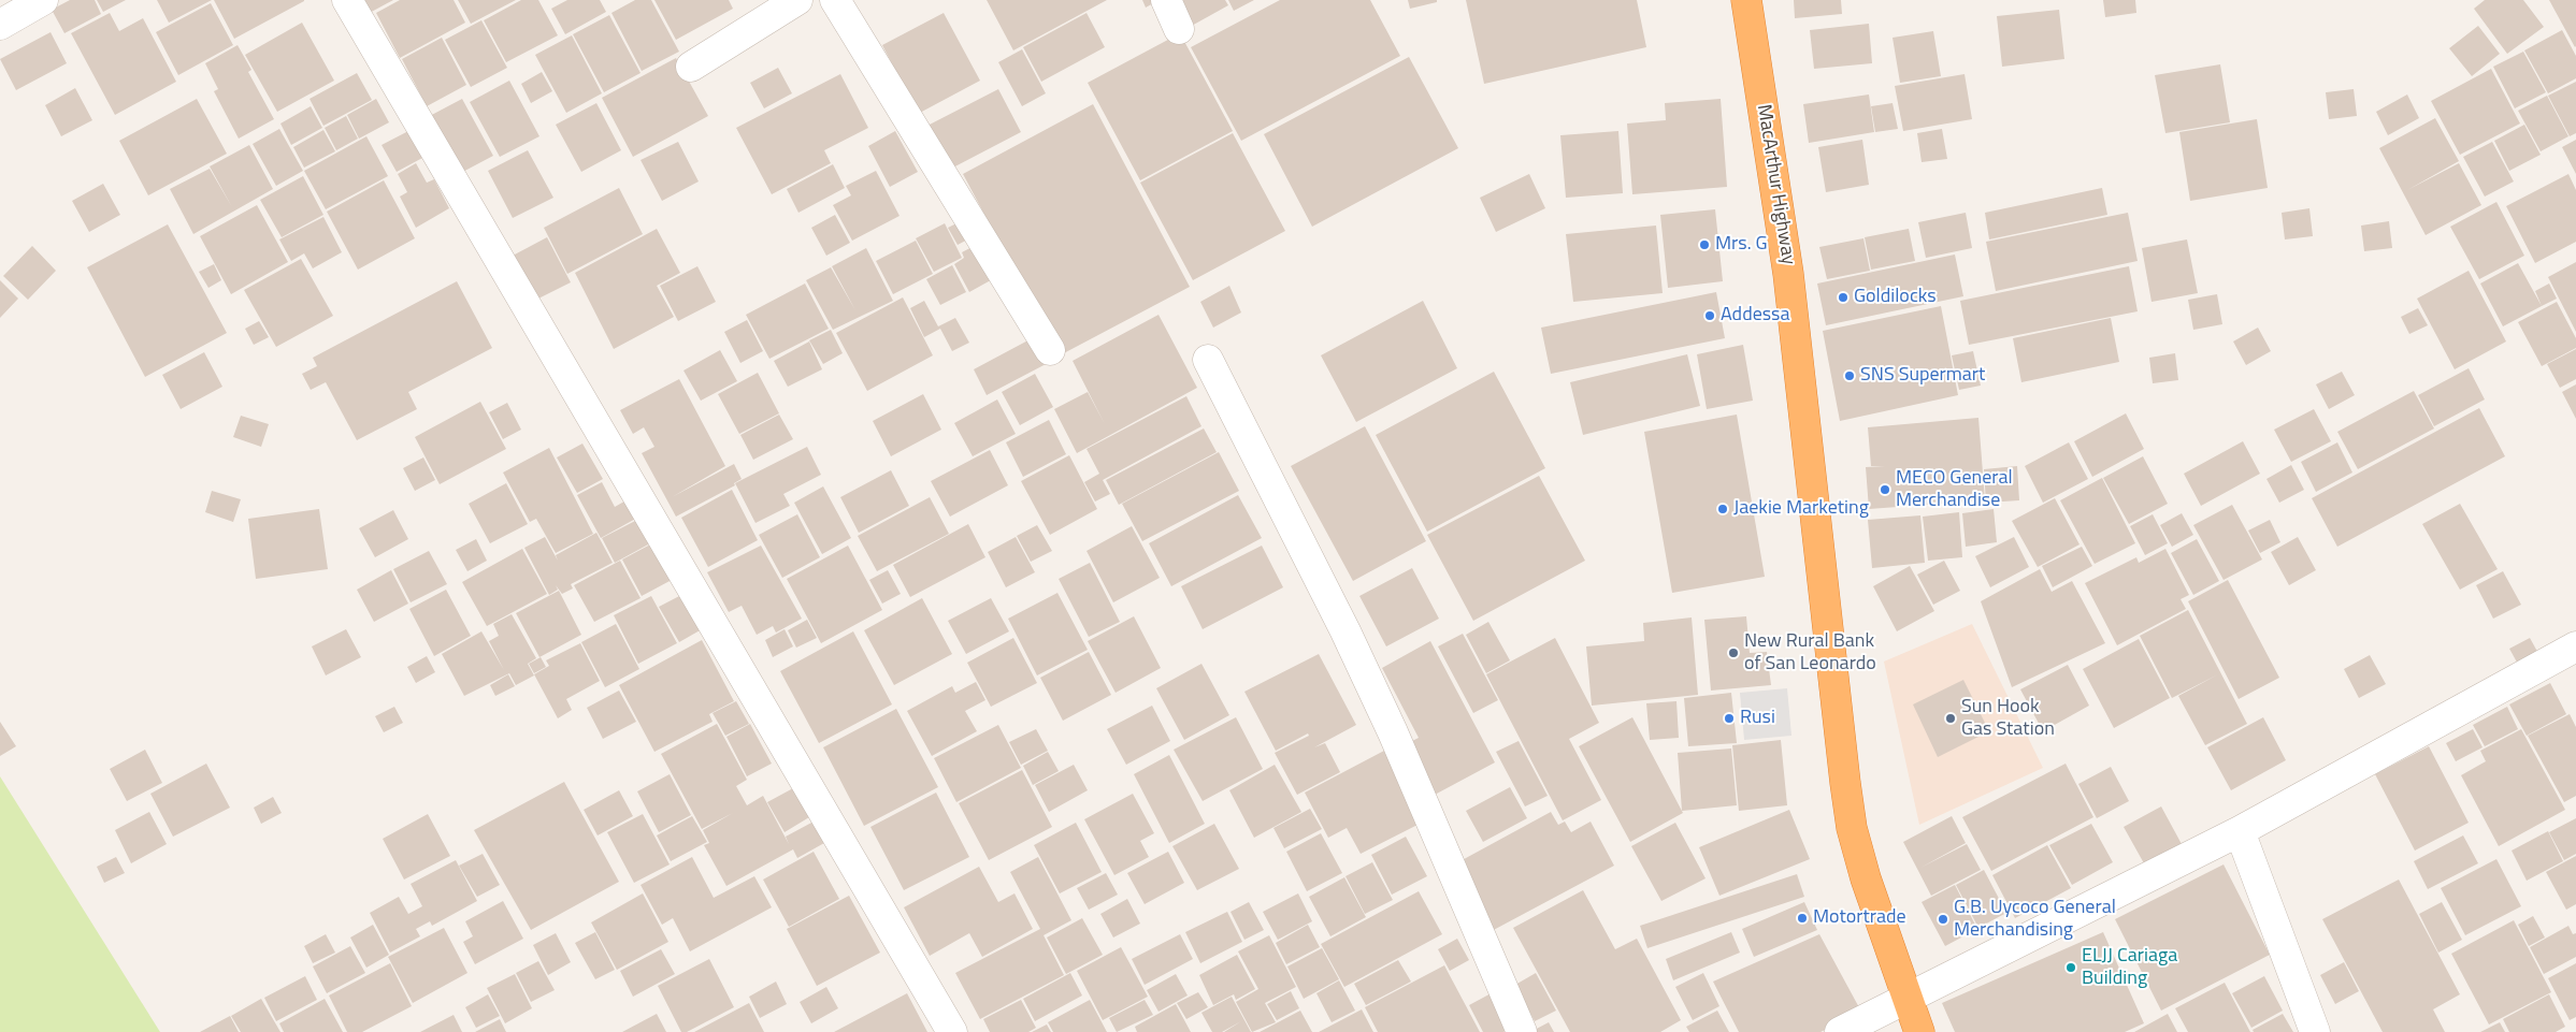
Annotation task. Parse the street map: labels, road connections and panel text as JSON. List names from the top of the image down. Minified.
{"streets":{"highway":["MacArthur Highway"]},"places":["Mrs. G","Goldilocks","Addessa","SNS Supermart","MECO General Merchandise","Jaekie Marketing","New Rural Bank of San Leonardo","Rusi","Sun Hook Gas Station","Motortrade","G.B. Uycoco General Merchandising","ELJJ Cariaga Building"]}
